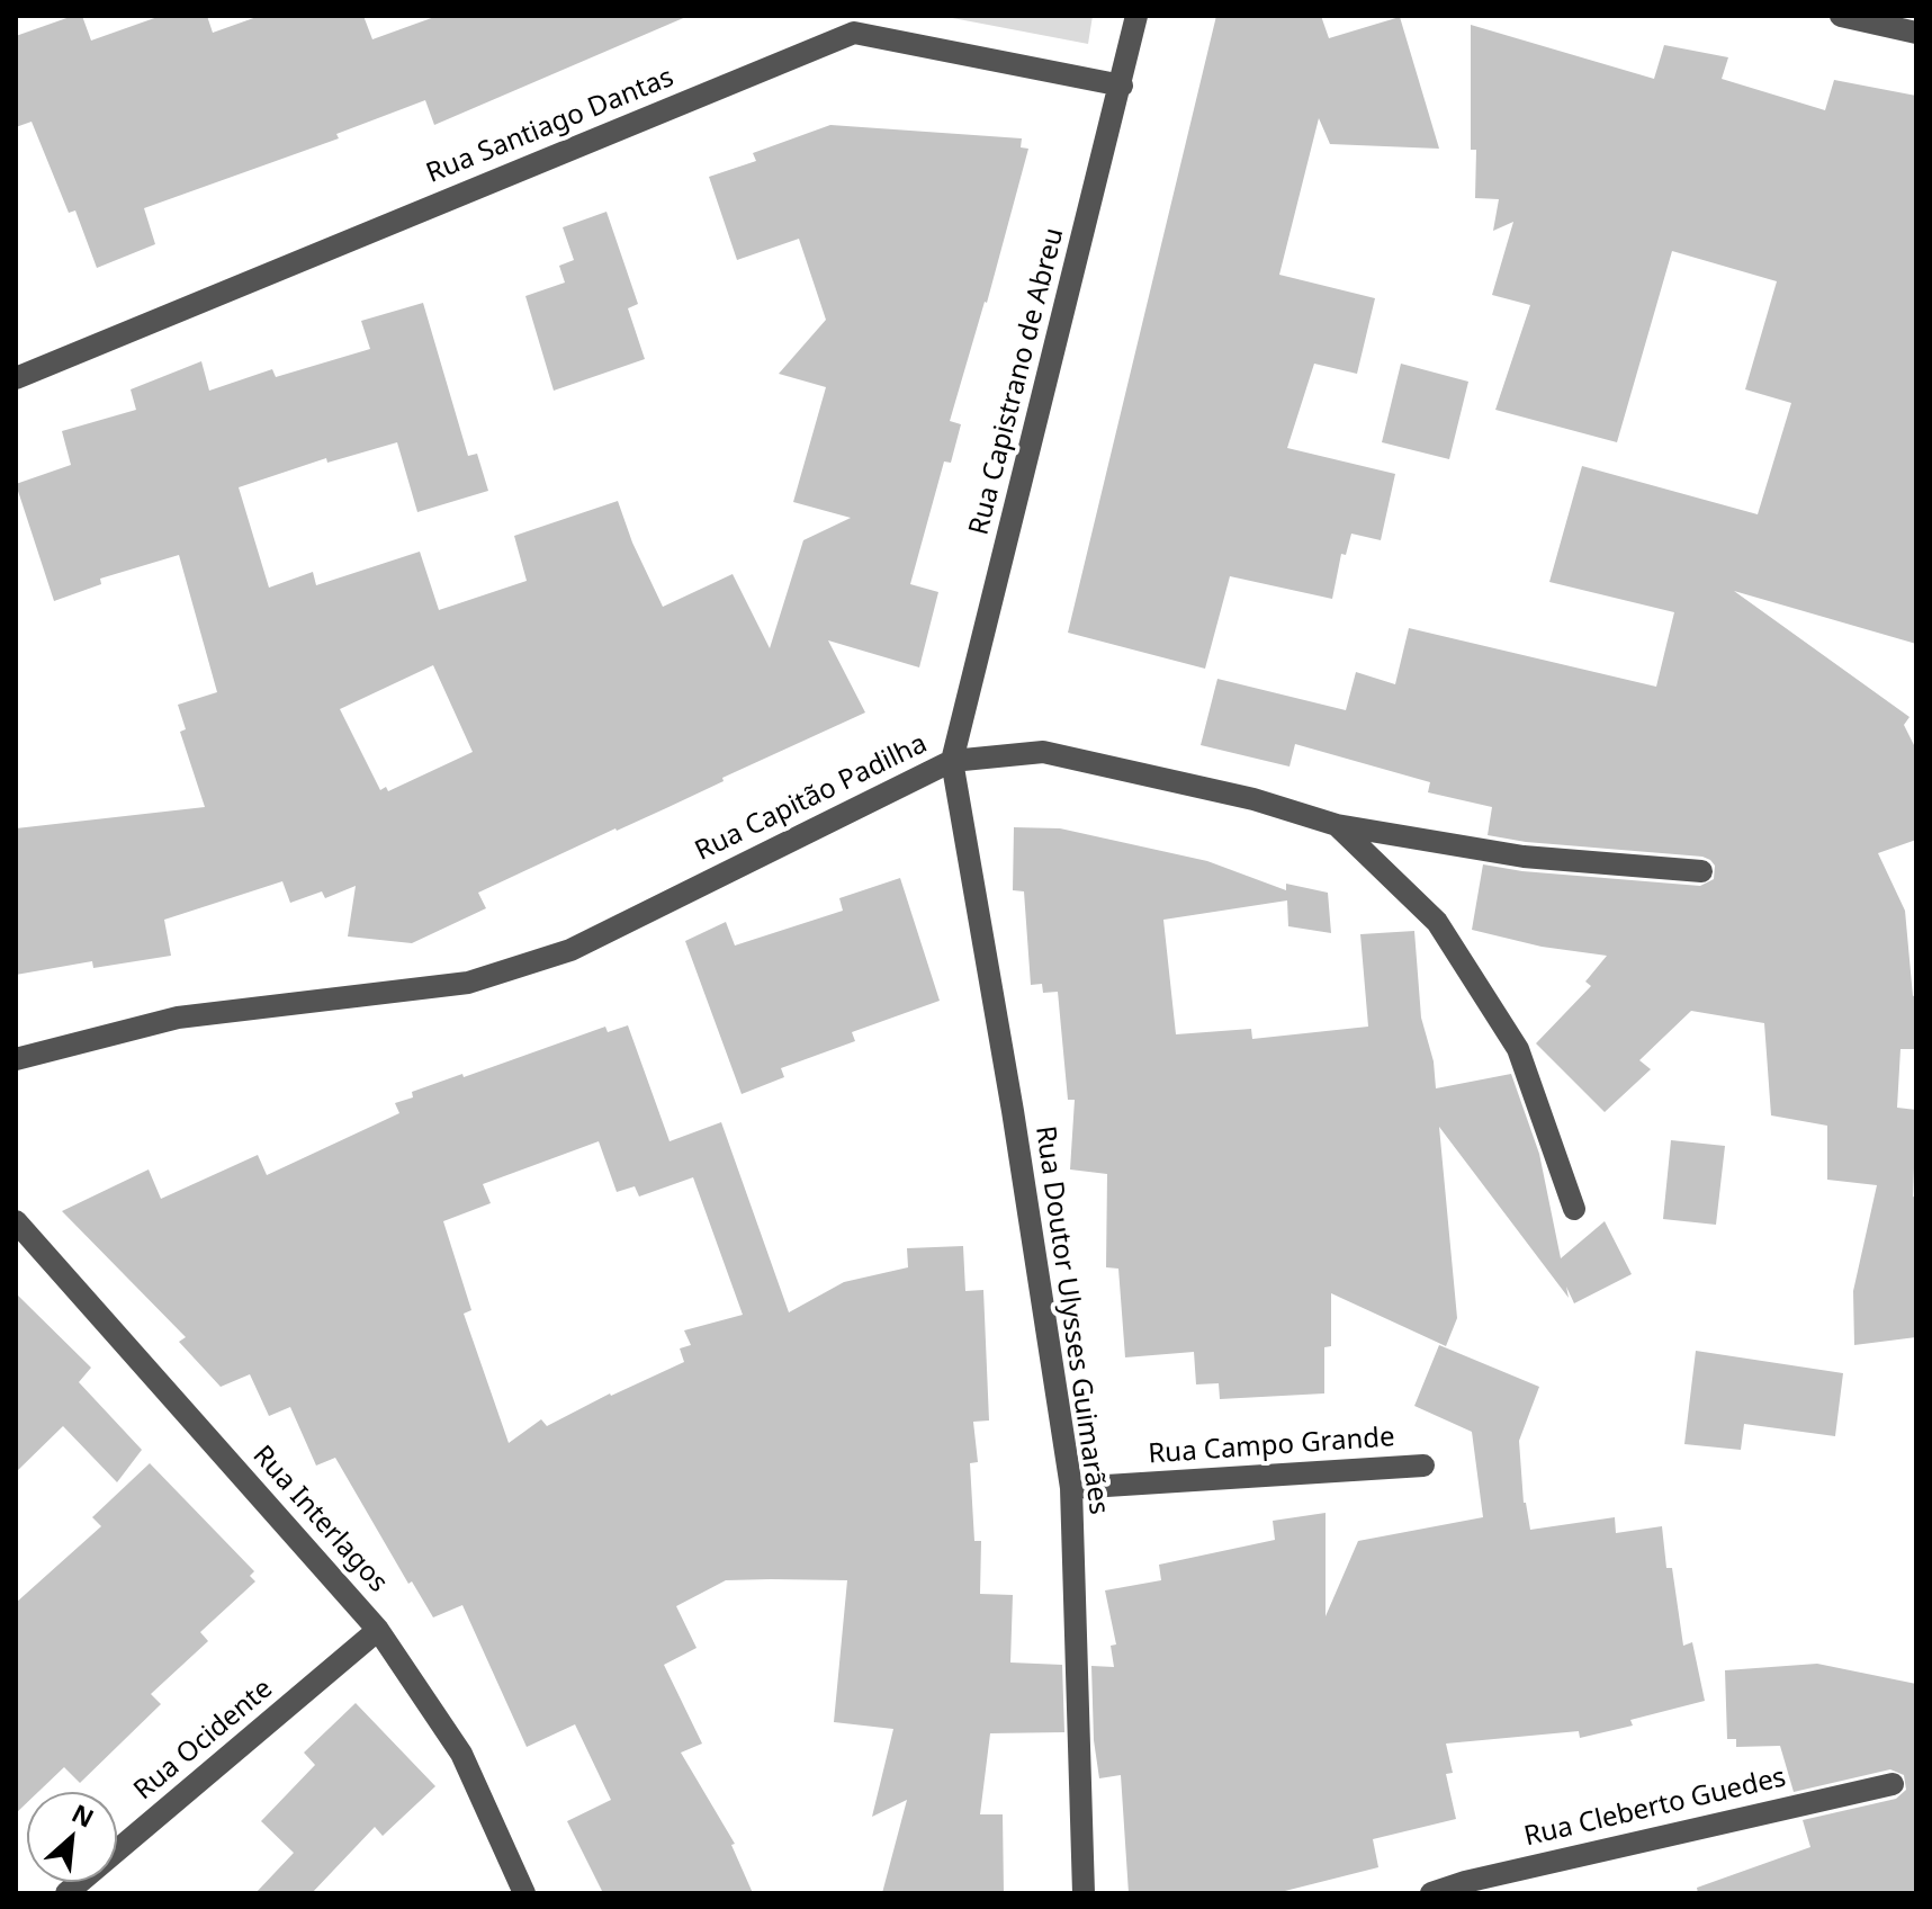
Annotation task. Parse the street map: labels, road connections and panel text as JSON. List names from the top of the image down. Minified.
{"streets":{"street":["Rua Santiago Dantas","Rua Capistrano de Abreu","Rua Capitão Padilha","Rua Doutor Ulysses Guimarães","Rua Campo Grande","Rua Interlagos","Rua Ocidente","Rua Cleberto Guedes"]},"crossings":[["Rua Santiago Dantas","Rua Capistrano de Abreu"],["Rua Capistrano de Abreu","Rua Capitão Padilha"],["Rua Capistrano de Abreu","Rua Doutor Ulysses Guimarães"],["Rua Capitão Padilha","Rua Doutor Ulysses Guimarães"],["Rua Doutor Ulysses Guimarães","Rua Campo Grande"],["Rua Interlagos","Rua Ocidente"]],"north":"top right"}
